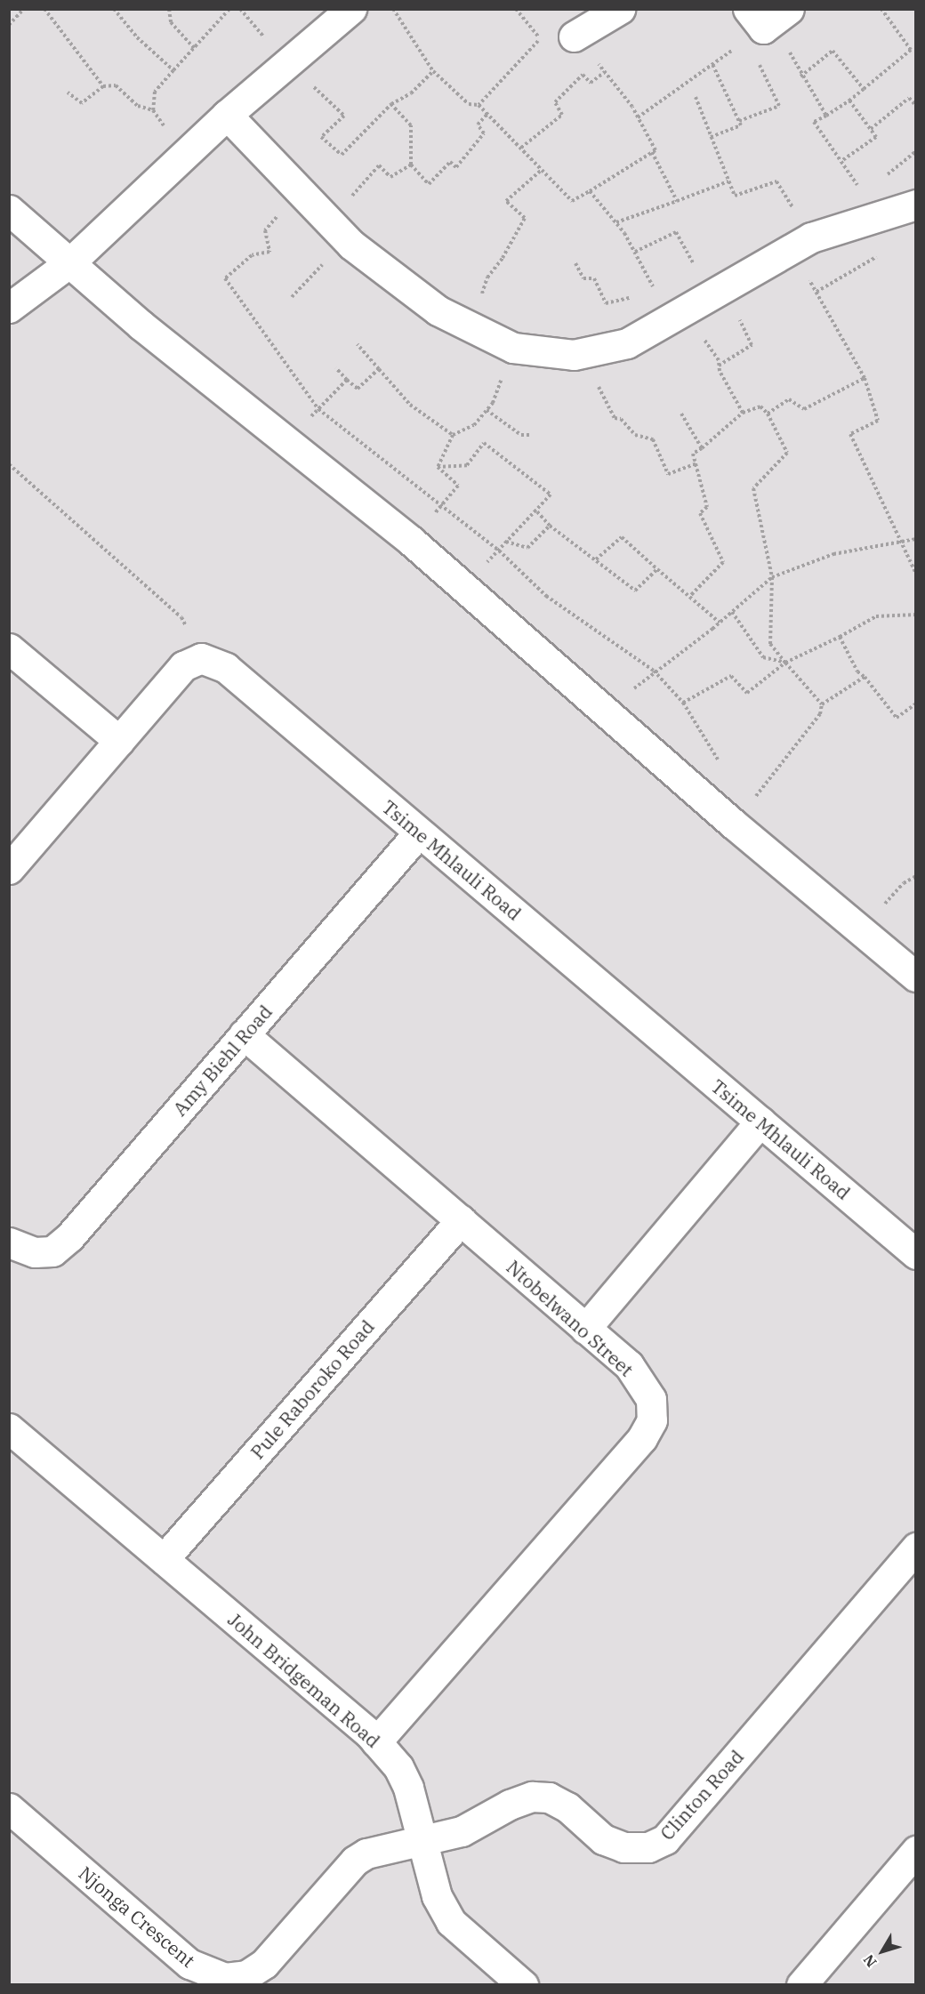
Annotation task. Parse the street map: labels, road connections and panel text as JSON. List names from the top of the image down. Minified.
{"streets":{"street":["Tsime Mhlauli Road","Amy Biehl Road","Ntobelwano Street","Pule Raboroko Road","John Bridgeman Road","Clinton Road","Njonga Crescent"]},"crossings":[["Tsime Mhlauli Road","Amy Biehl Road"],["Amy Biehl Road","Ntobelwano Street"],["Ntobelwano Street","Pule Raboroko Road"],["Ntobelwano Street","John Bridgeman Road"],["Pule Raboroko Road","John Bridgeman Road"],["John Bridgeman Road","Clinton Road"],["John Bridgeman Road","Njonga Crescent"],["Clinton Road","Njonga Crescent"]],"north":"bottom left"}
